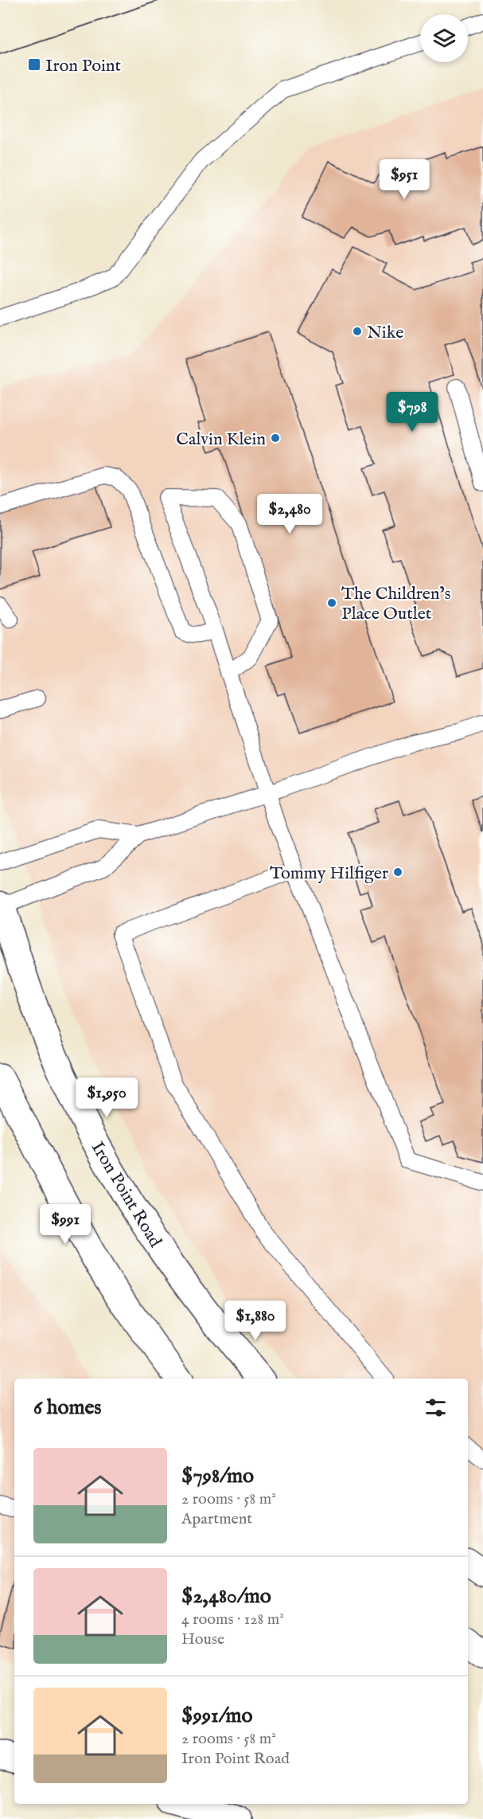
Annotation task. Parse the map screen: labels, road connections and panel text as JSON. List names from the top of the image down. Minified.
{"streets":{"main road":["Iron Point Road"]},"places":{"transit":["Iron Point"],"other":["Nike","Calvin Klein","The Children’s Place Outlet","Tommy Hilfiger"]},"page":{"price":["$951","$798","$2,480","$1,950","$991","$1,880"],"heading":"6 homes","list":[{"name":"$798/mo","note":"2 rooms · 58 m² · Apartment"},{"name":"$2,480/mo","note":"4 rooms · 128 m² · House"},{"name":"$991/mo","note":"2 rooms · 58 m² · Iron Point Road"}]}}
